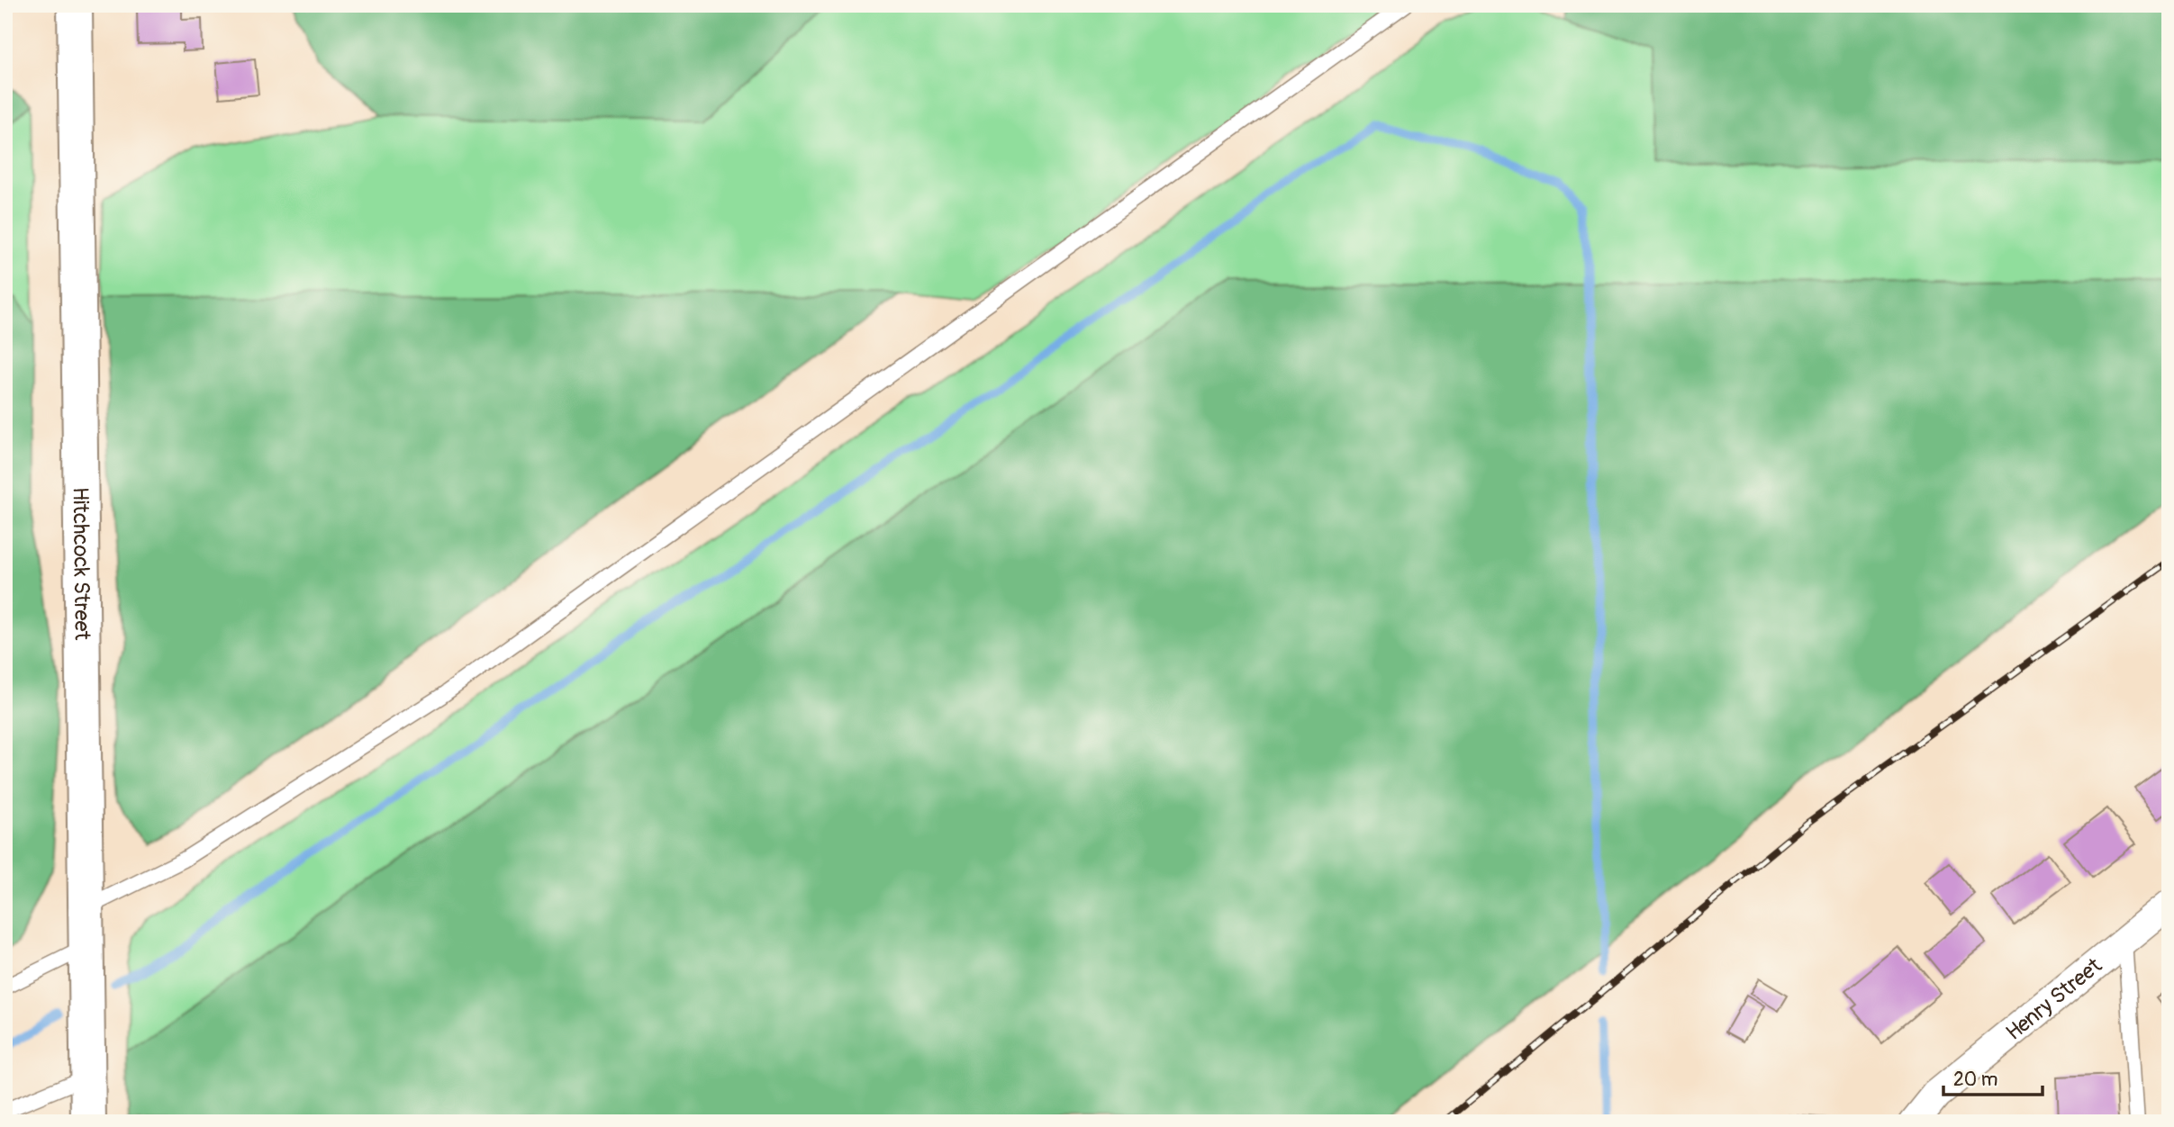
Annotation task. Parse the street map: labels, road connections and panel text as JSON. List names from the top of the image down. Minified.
{"streets":{"street":["Hitchcock Street","Henry Street"]},"scale_bar":"20 m"}
